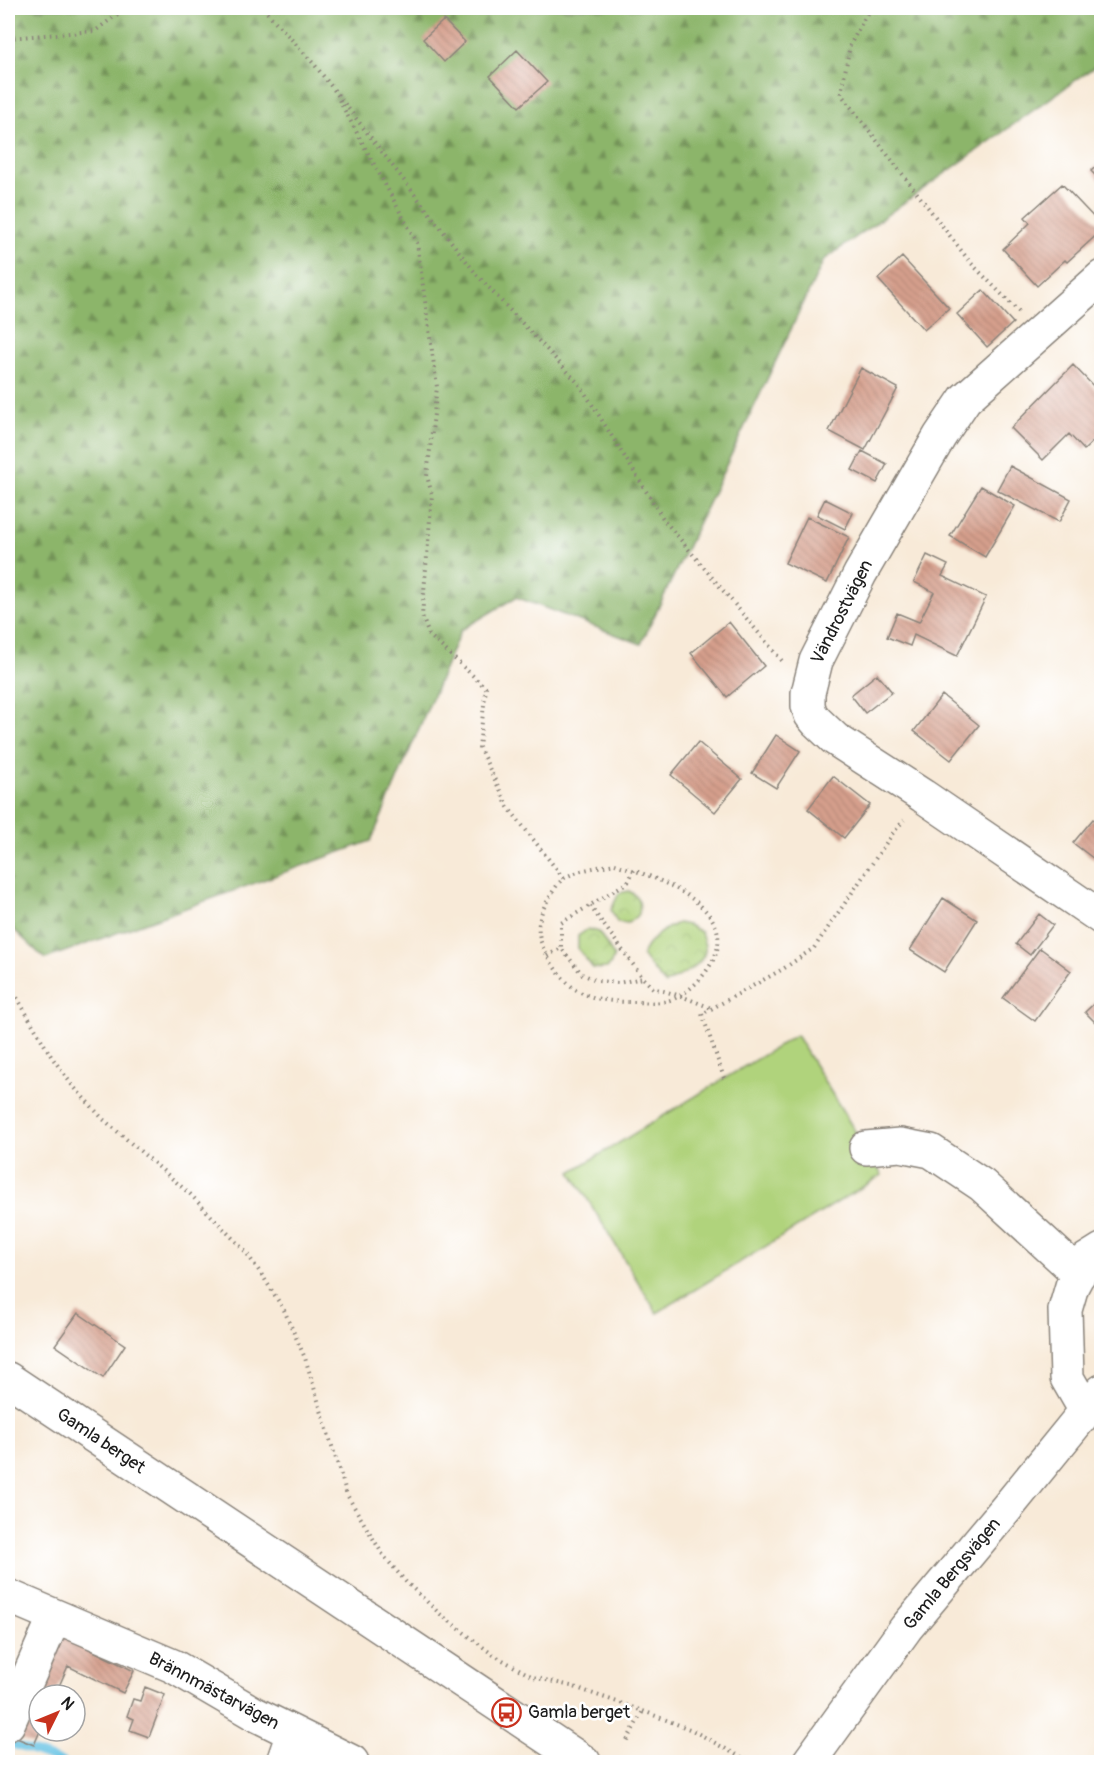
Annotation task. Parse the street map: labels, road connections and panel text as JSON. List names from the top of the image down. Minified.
{"streets":{"street":["Vändrostvägen","Gamla berget","Gamla Bergsvägen","Brännmästarvägen"]},"places":{"bus stop":["Gamla berget"]},"north":"top right"}
